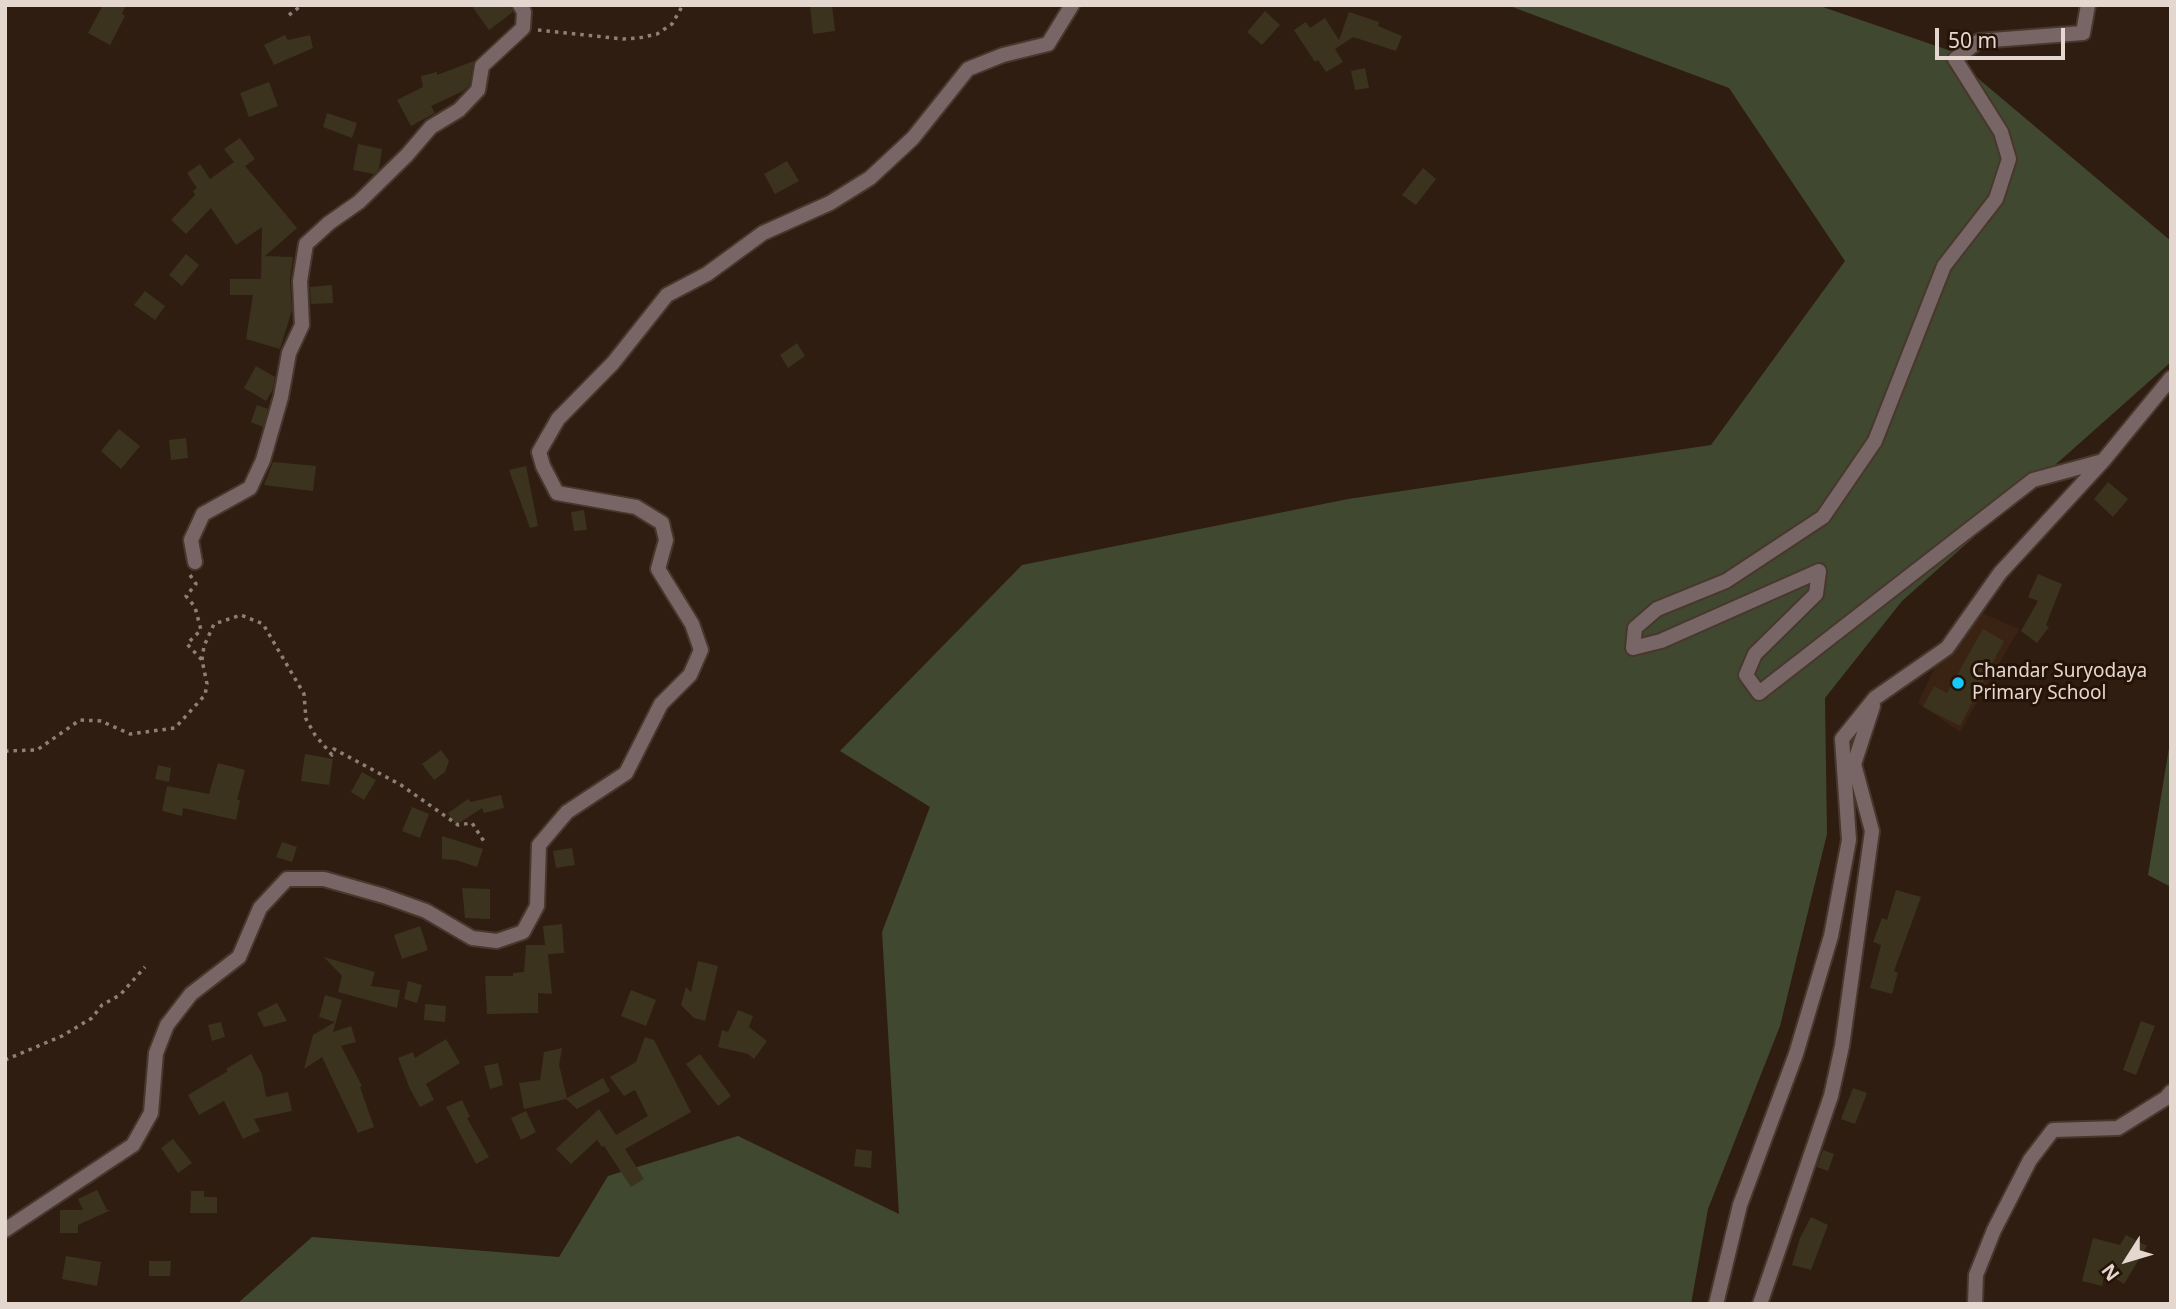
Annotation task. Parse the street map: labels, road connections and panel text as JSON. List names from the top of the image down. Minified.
{"places":["Chandar Suryodaya Primary School"],"scale_bar":"50 m","north":"bottom left"}
